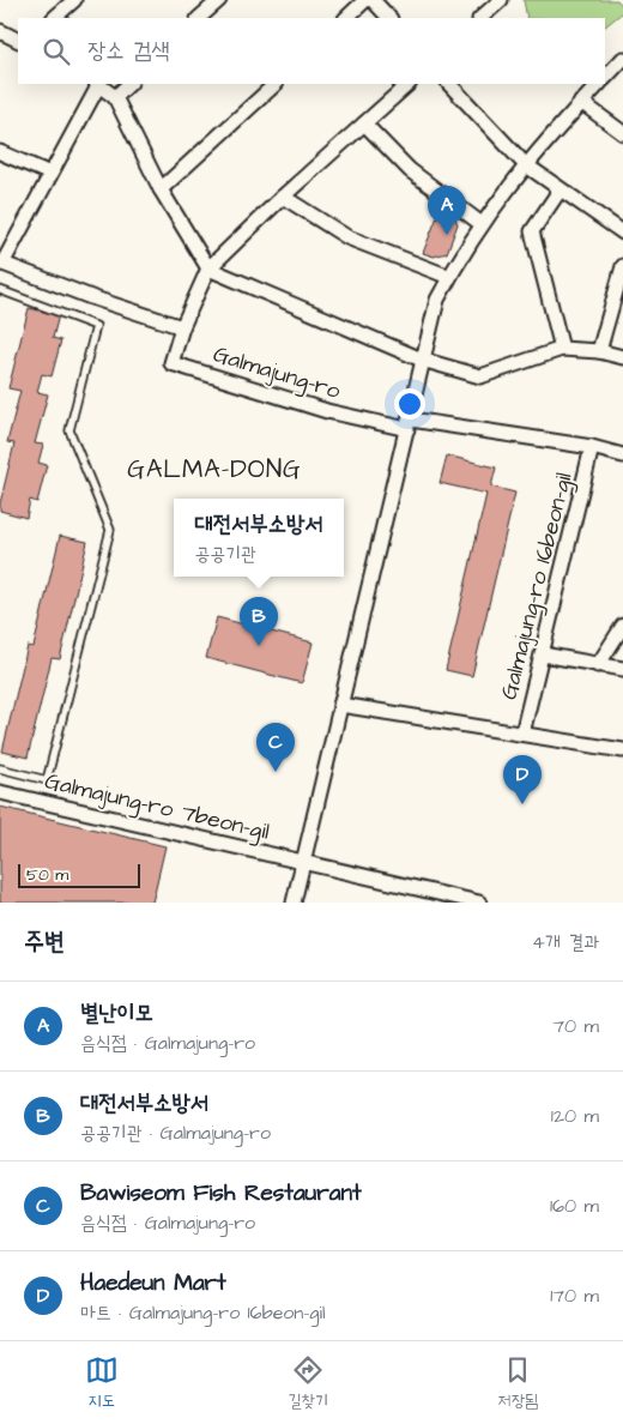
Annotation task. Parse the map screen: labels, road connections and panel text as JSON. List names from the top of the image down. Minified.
{"streets":{"street":["Galmajung-ro","Galmajung-ro 16beon-gil","Galmajung-ro 7beon-gil"]},"districts":["GALMA-DONG"],"scale_bar":"50 m","page":{"search":"장소 검색","pins":["A","B","C","D"],"popup":["대전서부소방서","공공기관"],"scale":"50 m","heading":["주변","4개 결과"],"list":[{"mark":"A","name":"별난이모","note":"음식점 · Galmajung-ro","value":"70 m"},{"mark":"B","name":"대전서부소방서","note":"공공기관 · Galmajung-ro","value":"120 m"},{"mark":"C","name":"Bawiseom Fish Restaurant","note":"음식점 · Galmajung-ro","value":"160 m"},{"mark":"D","name":"Haedeun Mart","note":"마트 · Galmajung-ro 16beon-gil","value":"170 m"}],"nav":["지도","길찾기","저장됨"]}}
